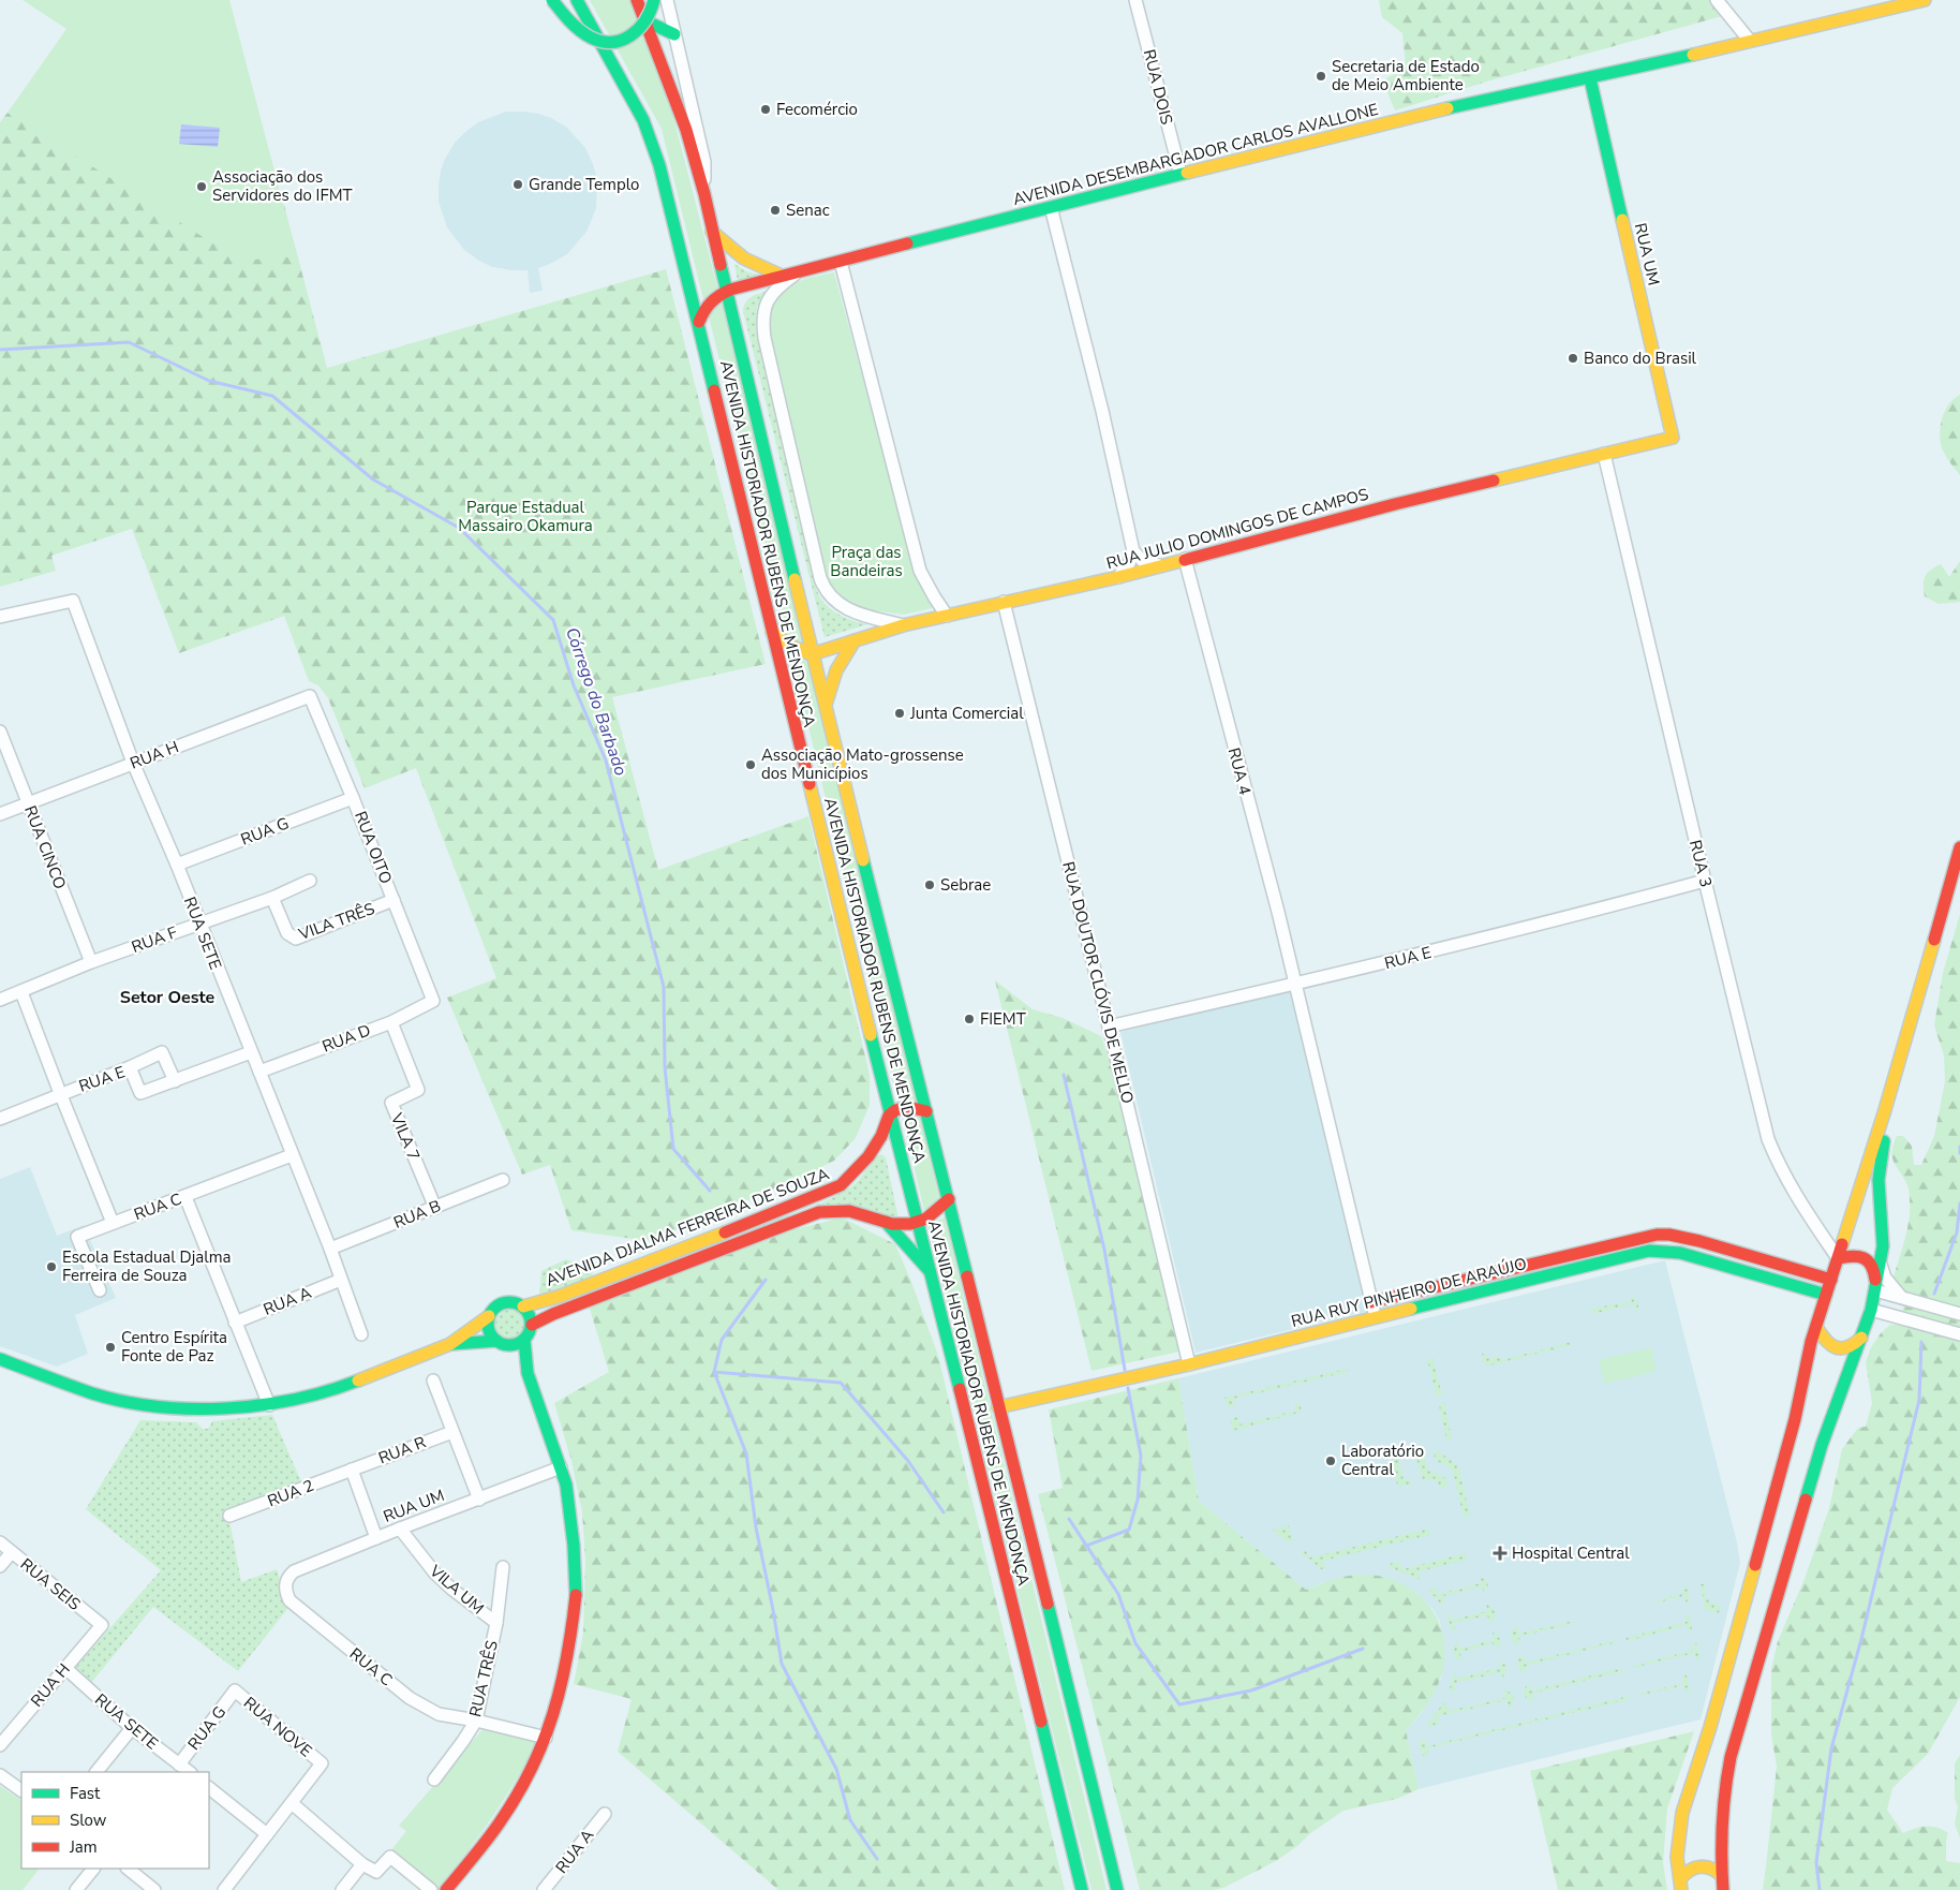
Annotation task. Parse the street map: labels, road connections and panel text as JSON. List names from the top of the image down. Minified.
{"streets":{"main road":["AVENIDA DESEMBARGADOR CARLOS AVALLONE","RUA UM","RUA JULIO DOMINGOS DE CAMPOS","AVENIDA HISTORIADOR RUBENS DE MENDONÇA","AVENIDA DJALMA FERREIRA DE SOUZA","RUA RUY PINHEIRO DE ARAÚJO"],"street":["RUA DOIS","RUA H","RUA 4","RUA G","RUA CINCO","RUA OITO","RUA 3","VILA TRÊS","RUA SETE","RUA F","RUA E","RUA DOUTOR CLÓVIS DE MELLO","RUA D","VILA 7","RUA C","RUA B","RUA A","RUA R","RUA 2","RUA SEIS","VILA UM","RUA TRÊS","RUA NOVE"]},"crossings":[["RUA DOIS","AVENIDA DESEMBARGADOR CARLOS AVALLONE"],["AVENIDA DESEMBARGADOR CARLOS AVALLONE","RUA UM"],["AVENIDA DESEMBARGADOR CARLOS AVALLONE","AVENIDA HISTORIADOR RUBENS DE MENDONÇA"],["RUA UM","RUA JULIO DOMINGOS DE CAMPOS"],["RUA UM","RUA C"],["RUA UM","VILA UM"],["RUA JULIO DOMINGOS DE CAMPOS","AVENIDA HISTORIADOR RUBENS DE MENDONÇA"],["RUA JULIO DOMINGOS DE CAMPOS","RUA 4"],["RUA JULIO DOMINGOS DE CAMPOS","RUA 3"],["RUA JULIO DOMINGOS DE CAMPOS","RUA DOUTOR CLÓVIS DE MELLO"],["AVENIDA HISTORIADOR RUBENS DE MENDONÇA","AVENIDA DJALMA FERREIRA DE SOUZA"],["AVENIDA HISTORIADOR RUBENS DE MENDONÇA","RUA RUY PINHEIRO DE ARAÚJO"],["RUA H","RUA CINCO"],["RUA H","RUA OITO"],["RUA H","RUA SETE"],["RUA H","RUA SEIS"],["RUA 4","RUA E"],["RUA 4","RUA RUY PINHEIRO DE ARAÚJO"],["RUA G","RUA OITO"],["RUA G","RUA SETE"],["RUA G","RUA NOVE"],["RUA CINCO","RUA F"],["RUA OITO","VILA TRÊS"],["RUA OITO","RUA D"],["RUA 3","RUA E"],["VILA TRÊS","RUA F"],["RUA SETE","RUA F"],["RUA SETE","RUA E"],["RUA SETE","RUA D"],["RUA SETE","RUA C"],["RUA SETE","RUA B"],["RUA SETE","RUA A"],["RUA E","RUA DOUTOR CLÓVIS DE MELLO"],["RUA DOUTOR CLÓVIS DE MELLO","RUA RUY PINHEIRO DE ARAÚJO"],["RUA D","VILA 7"],["VILA 7","RUA B"],["RUA C","RUA TRÊS"],["RUA R","RUA 2"],["VILA UM","RUA TRÊS"]],"districts":["Setor Oeste"],"water":["Córrego do Barbado"],"parks":["Parque Estadual Massairo Okamura","Praça das Bandeiras"],"places":{"other":["Secretaria de Estado de Meio Ambiente","Fecomércio","Grande Templo","Associação dos Servidores do IFMT","Senac","Banco do Brasil","Junta Comercial","Associação Mato-grossense dos Municípios","Sebrae","FIEMT","Escola Estadual Djalma Ferreira de Souza","Centro Espírita Fonte de Paz","Laboratório Central"],"health":["Hospital Central"]},"legend":["Fast","Slow","Jam"]}
